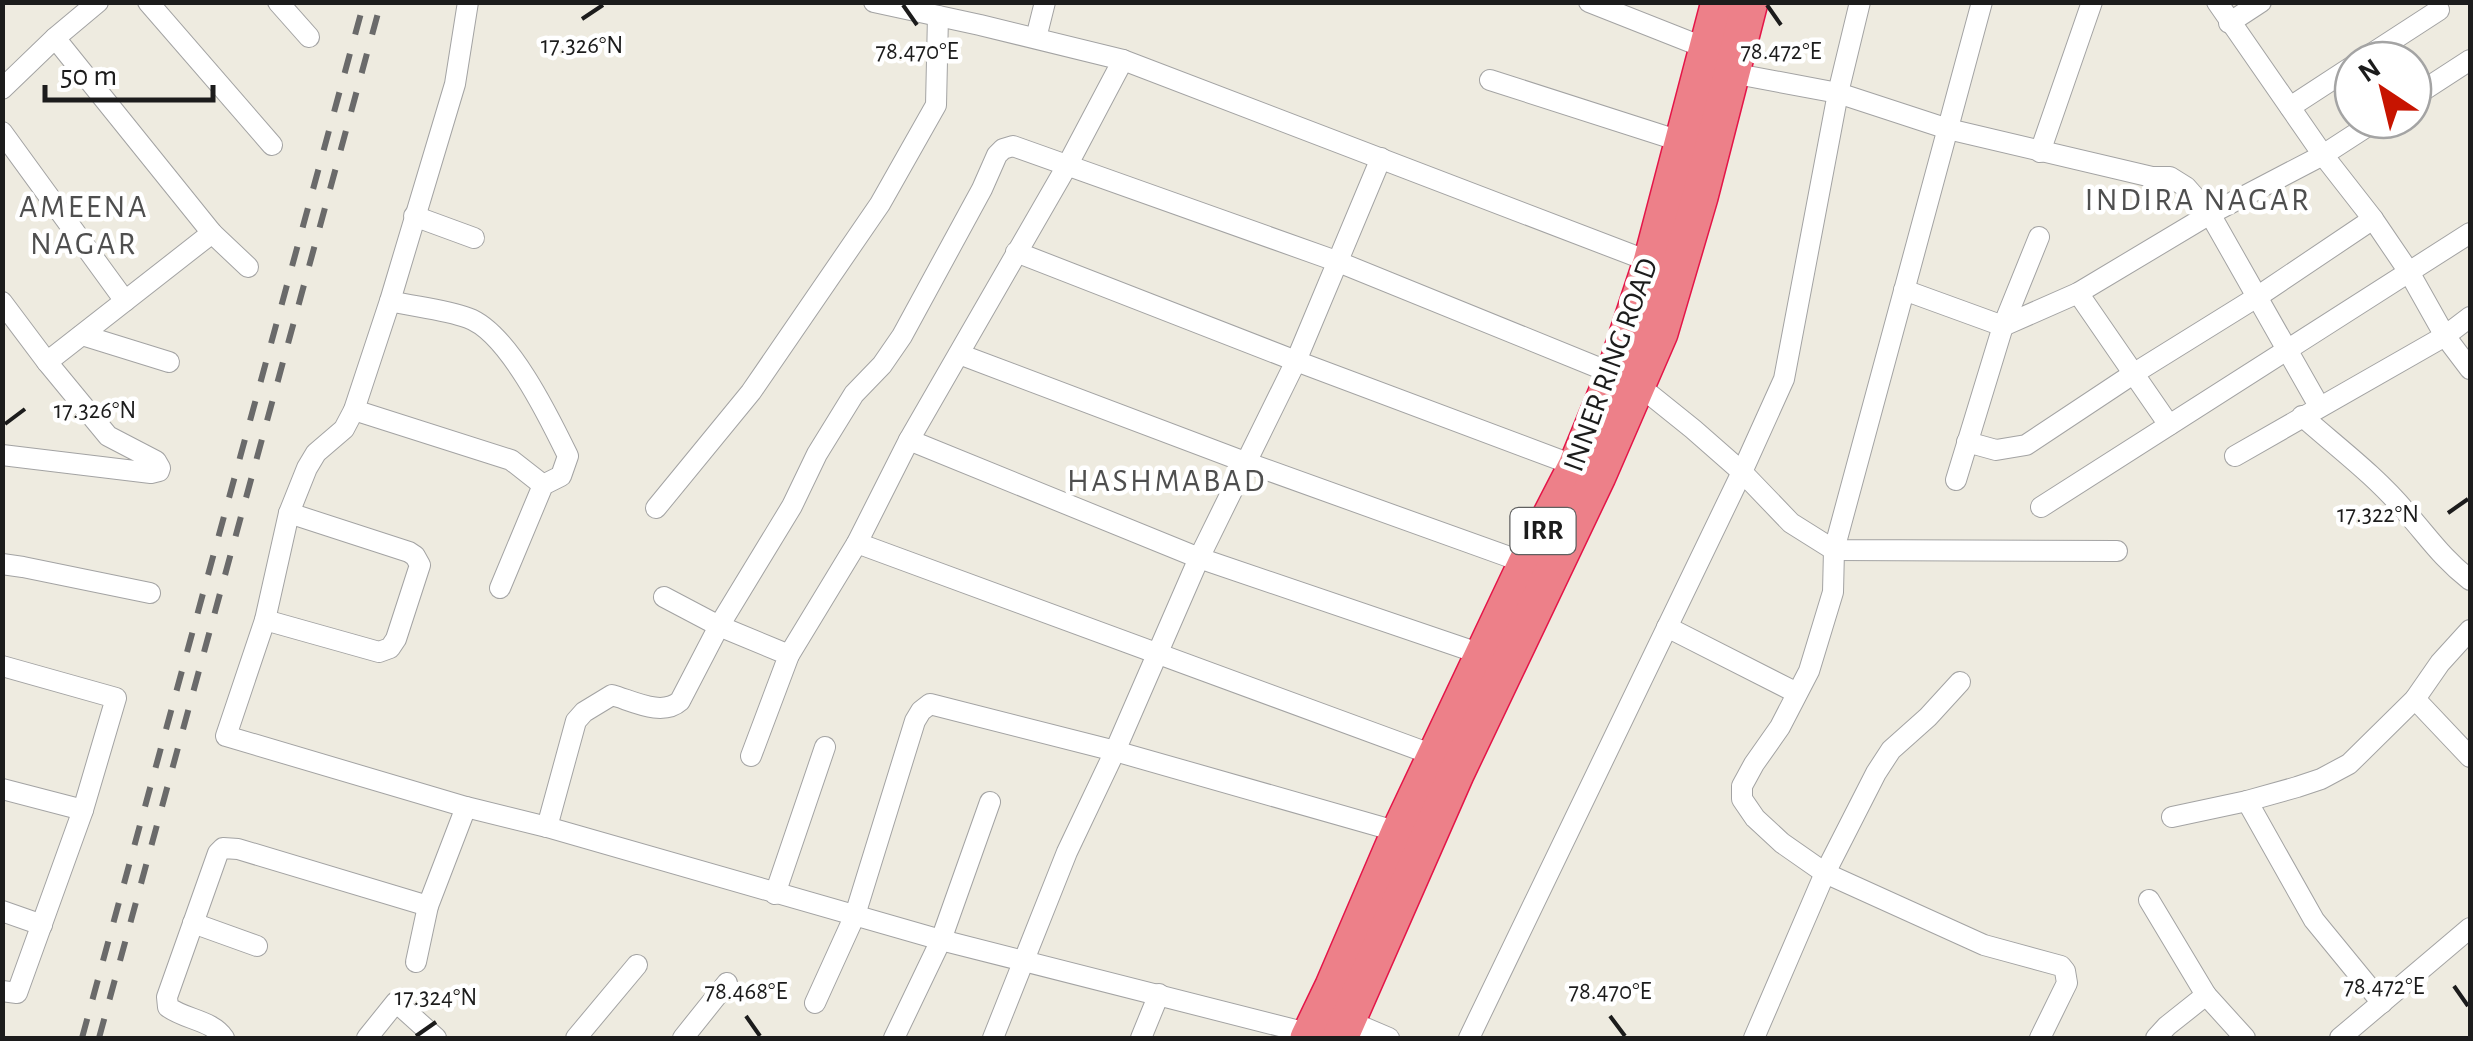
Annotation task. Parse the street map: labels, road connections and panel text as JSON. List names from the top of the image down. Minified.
{"streets":{"highway":["INNER RING ROAD","IRR"]},"districts":["INDIRA NAGAR","AMEENA NAGAR","HASHMABAD"],"scale_bar":"50 m","north":"top left","coordinates":["17.326°N","78.472°E","78.470°E","17.322°N","78.468°E","17.324°N"]}
